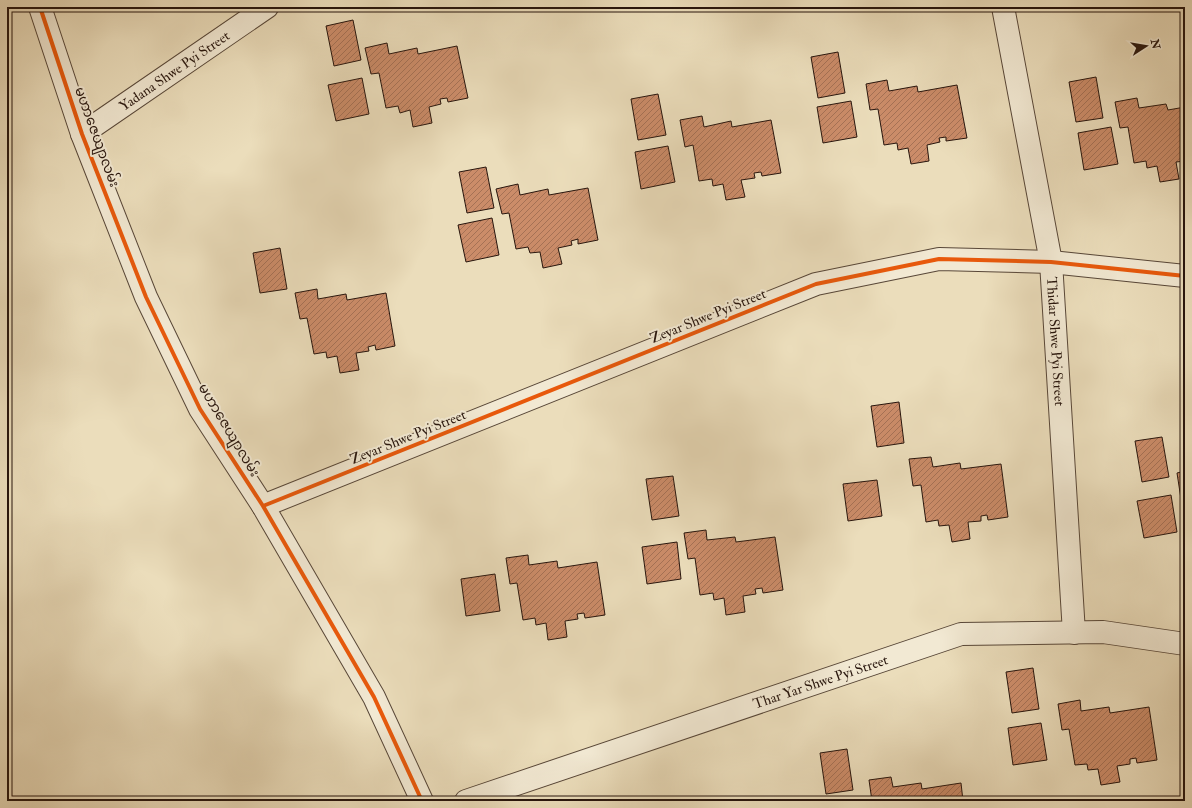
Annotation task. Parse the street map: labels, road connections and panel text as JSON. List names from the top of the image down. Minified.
{"streets":{"street":["Yadana Shwe Pyi Street","မဟာဇေယျာလမ်း","Zeyar Shwe Pyi Street","Thidar Shwe Pyi Street","Thar Yar Shwe Pyi Street"]},"crossings":[["Yadana Shwe Pyi Street","မဟာဇေယျာလမ်း"],["မဟာဇေယျာလမ်း","Zeyar Shwe Pyi Street"],["Zeyar Shwe Pyi Street","Thidar Shwe Pyi Street"],["Thidar Shwe Pyi Street","Thar Yar Shwe Pyi Street"]],"north":"right"}
